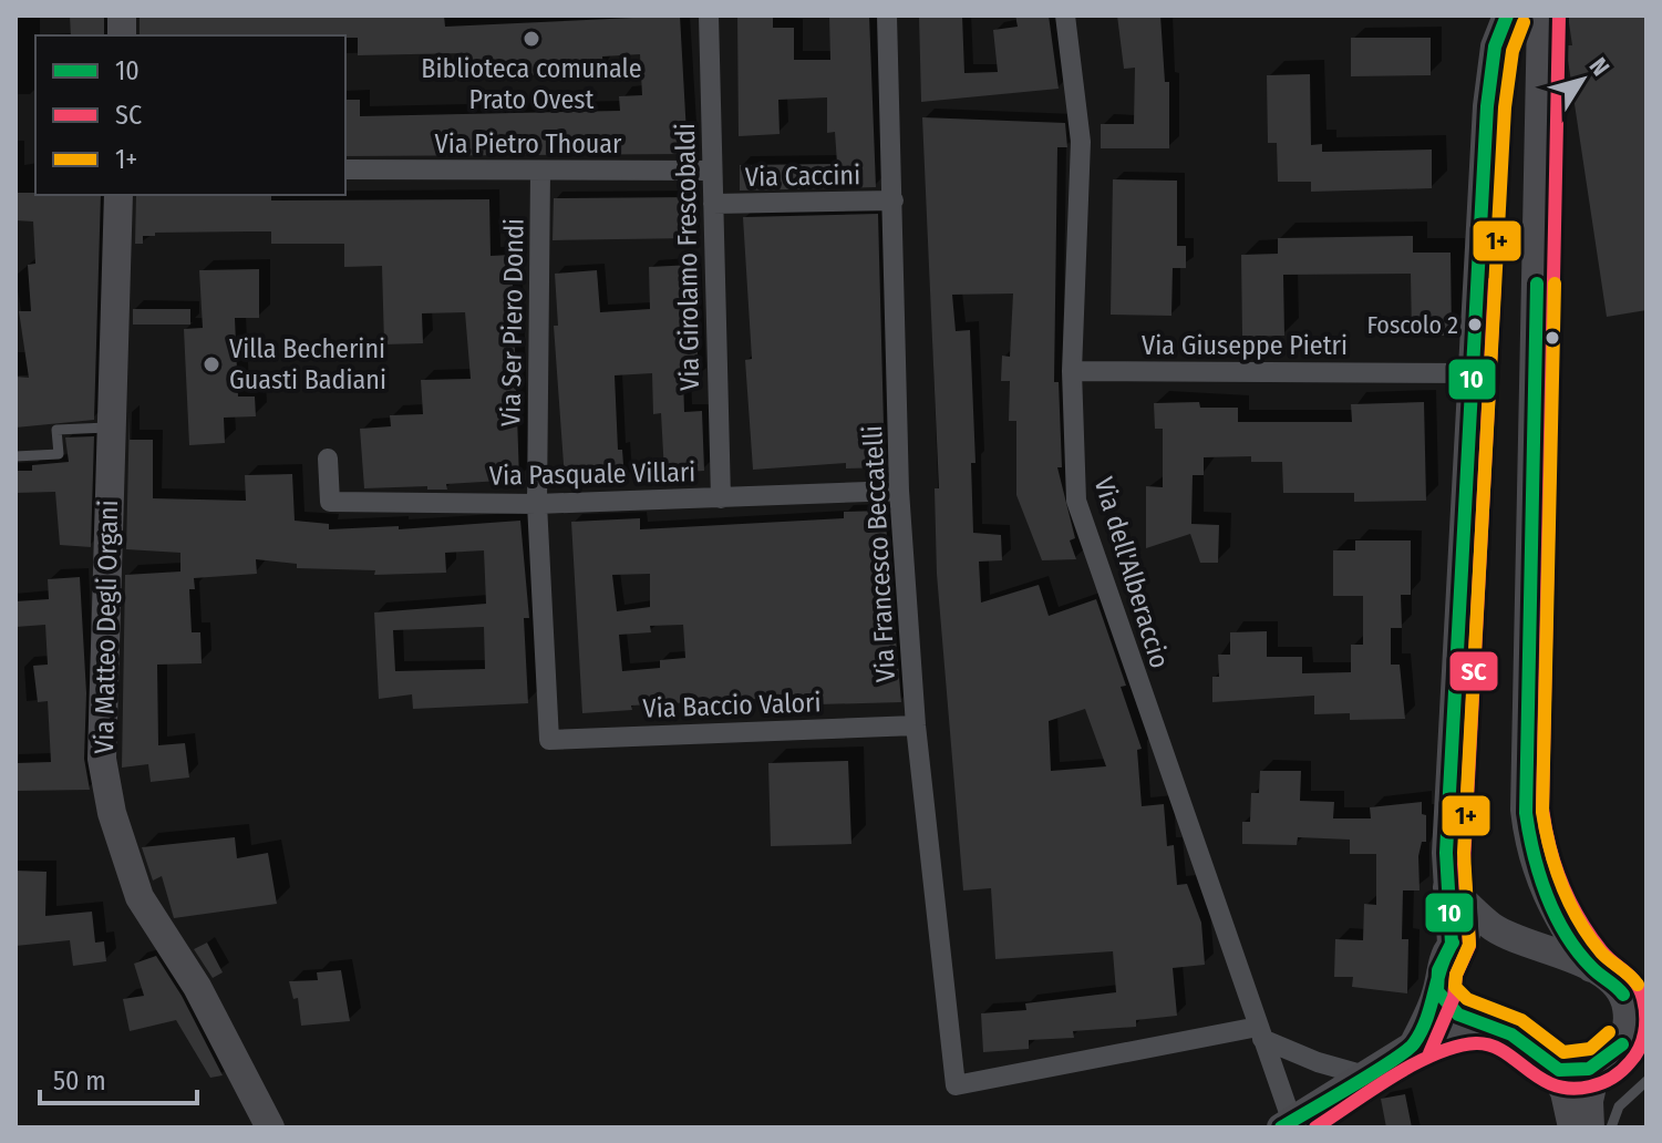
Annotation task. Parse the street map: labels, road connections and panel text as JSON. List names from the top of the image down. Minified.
{"streets":{"street":["Via Pietro Thouar","Via Caccini","Via Girolamo Frescobaldi","Via Ser Piero Dondi","Via Giuseppe Pietri","Via Pasquale Villari","Via Francesco Beccatelli","Via dell'Alberaccio","Via Matteo Degli Organi","Via Baccio Valori"]},"crossings":[["Via Pietro Thouar","Via Girolamo Frescobaldi"],["Via Pietro Thouar","Via Ser Piero Dondi"],["Via Caccini","Via Girolamo Frescobaldi"],["Via Caccini","Via Francesco Beccatelli"],["Via Girolamo Frescobaldi","Via Pasquale Villari"],["Via Ser Piero Dondi","Via Pasquale Villari"],["Via Ser Piero Dondi","Via Baccio Valori"],["Via Giuseppe Pietri","Via dell'Alberaccio"],["Via Pasquale Villari","Via Francesco Beccatelli"],["Via Francesco Beccatelli","Via dell'Alberaccio"],["Via Francesco Beccatelli","Via Baccio Valori"]],"places":["Biblioteca comunale Prato Ovest","Foscolo 2","Villa Becherini Guasti Badiani"],"lines":["transit line 10","transit line SC","transit line 1+"],"legend":["10","SC","1+"],"scale_bar":"50 m","north":"top right"}
